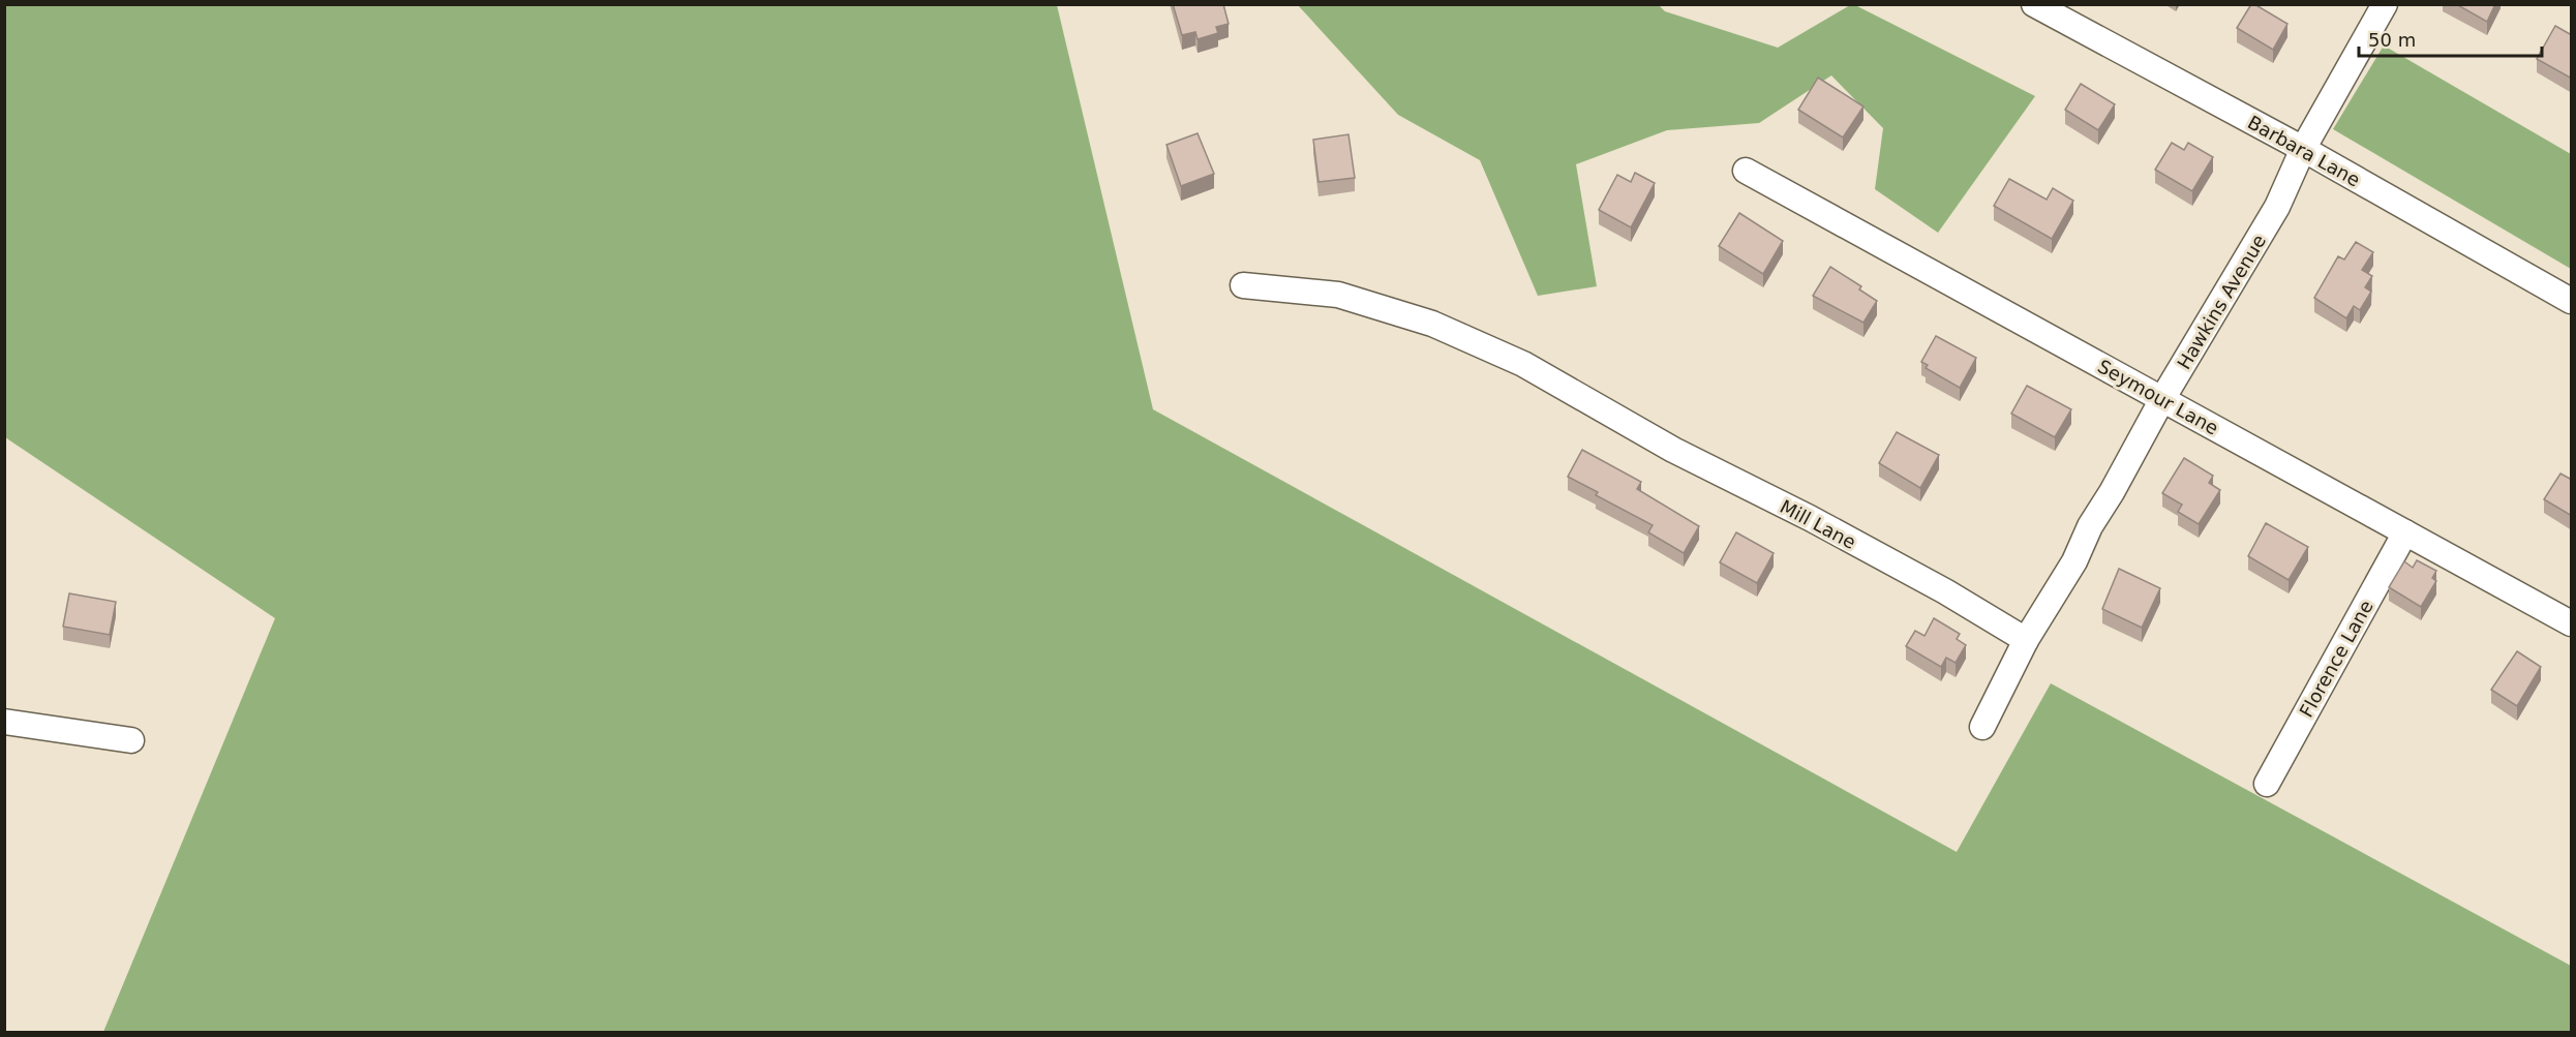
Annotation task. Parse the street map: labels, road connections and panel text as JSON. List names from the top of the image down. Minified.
{"streets":{"street":["Barbara Lane","Hawkins Avenue","Seymour Lane","Mill Lane","Florence Lane"]},"crossings":[["Barbara Lane","Hawkins Avenue"],["Hawkins Avenue","Seymour Lane"],["Hawkins Avenue","Mill Lane"],["Seymour Lane","Florence Lane"]],"scale_bar":"50 m"}
